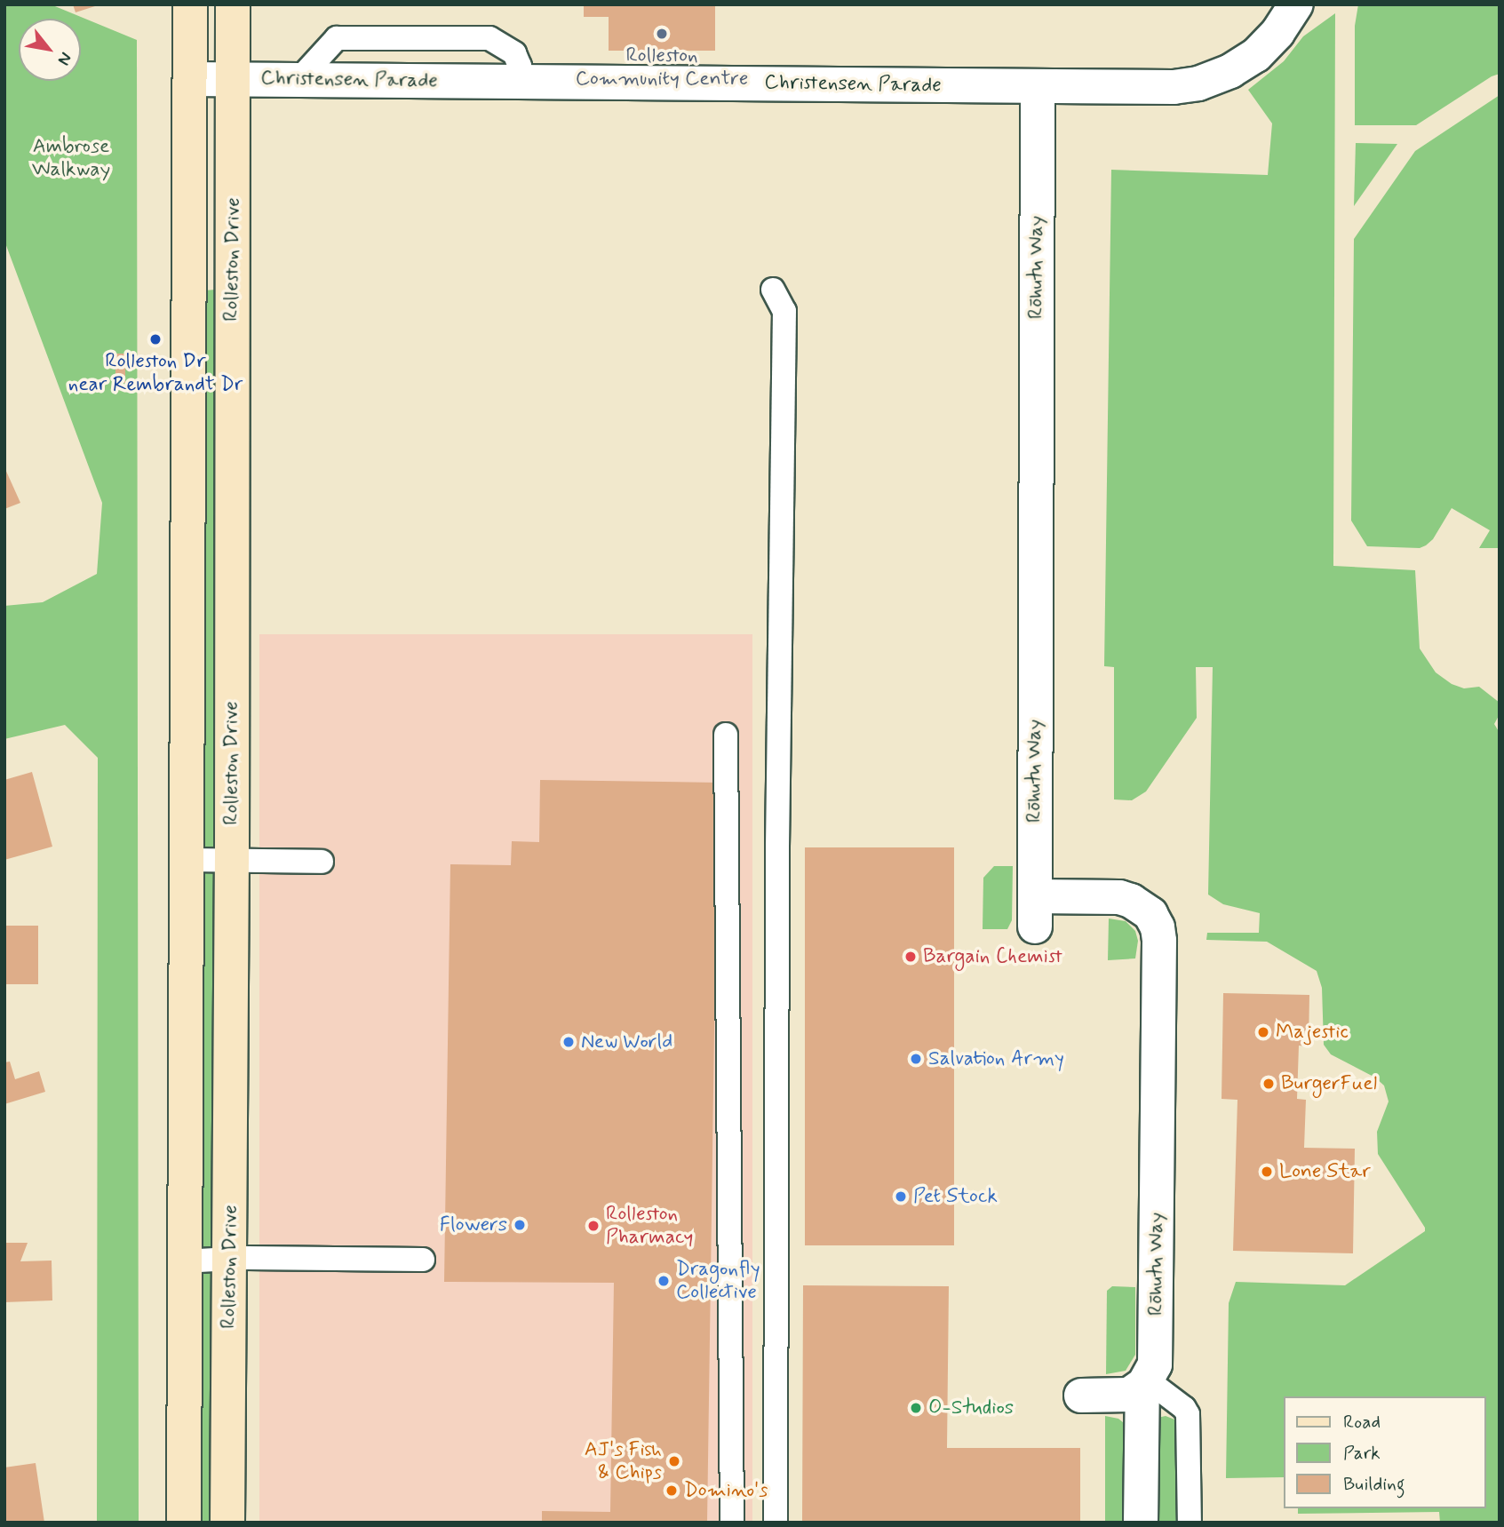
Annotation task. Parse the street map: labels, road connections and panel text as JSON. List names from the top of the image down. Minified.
{"streets":{"main road":["Rolleston Drive"],"street":["Christensen Parade","Rōhutu Way"]},"crossings":[["Christensen Parade","Rolleston Drive"],["Christensen Parade","Rōhutu Way"]],"parks":["Ambrose Walkway"],"places":["Rolleston Community Centre","Rolleston Dr near Rembrandt Dr","Bargain Chemist","Majestic","New World","Salvation Army","BurgerFuel","Lone Star","Pet Stock","Flowers","Rolleston Pharmacy","Dragonfly Collective","O-Studios","AJ's Fish & Chips","Domino's"],"legend":["Road","Park","Building"],"north":"bottom right"}
